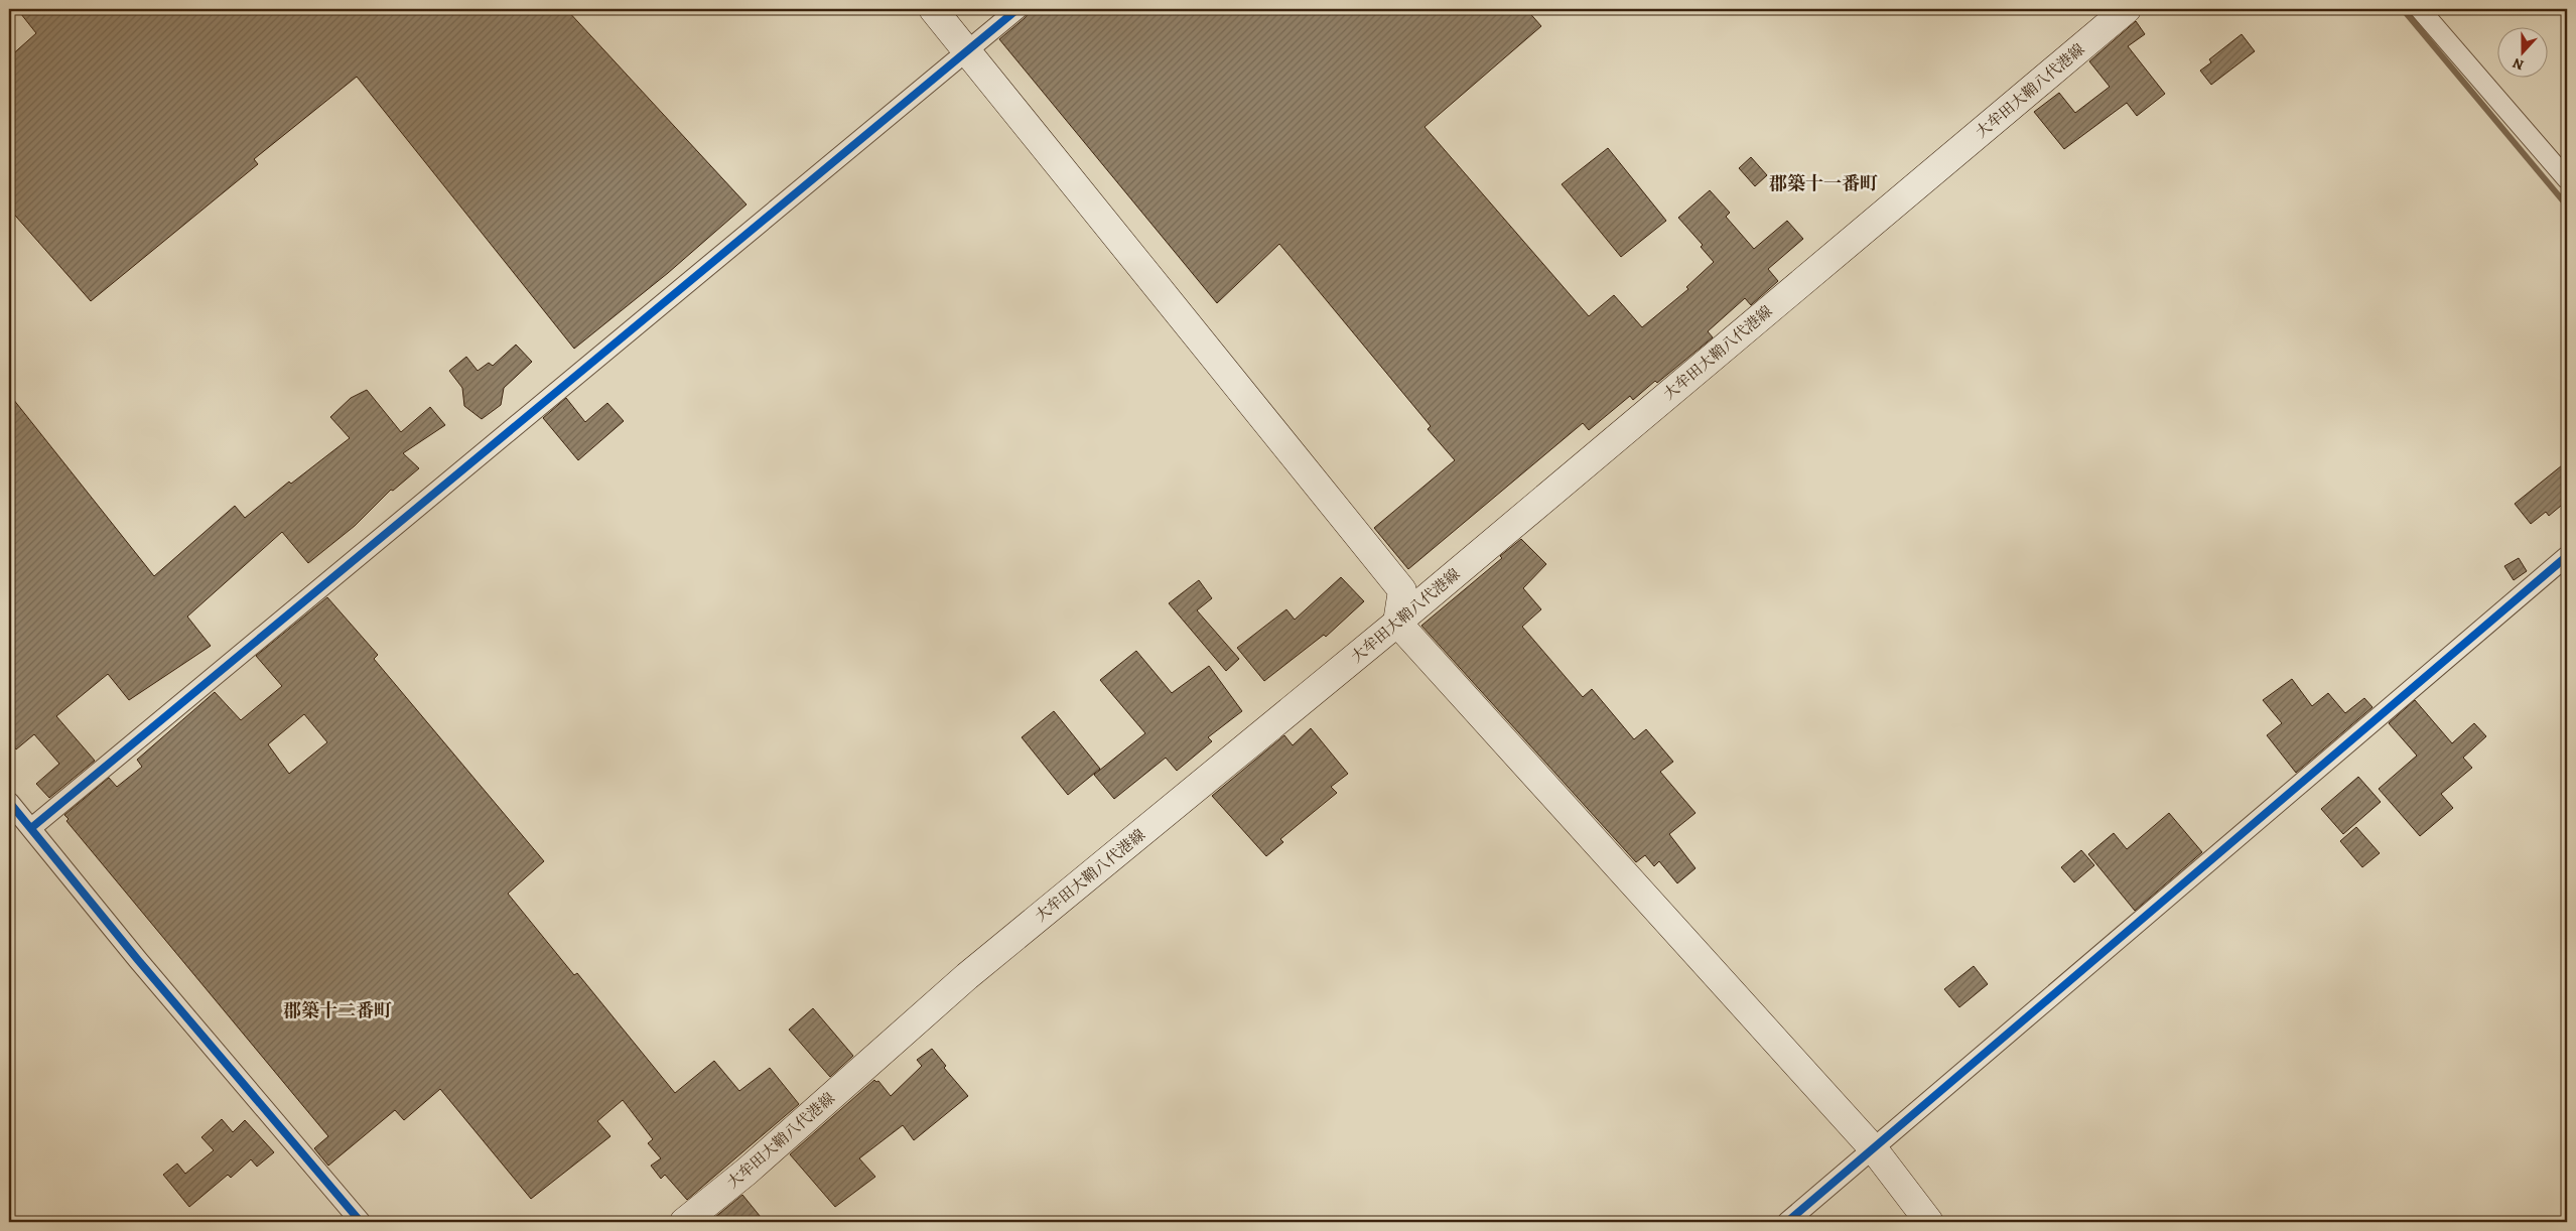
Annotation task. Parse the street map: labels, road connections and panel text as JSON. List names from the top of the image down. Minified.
{"streets":{"main road":["大牟田大鞘八代港線"]},"districts":["郡築十一番町","郡築十二番町"],"north":"bottom"}
